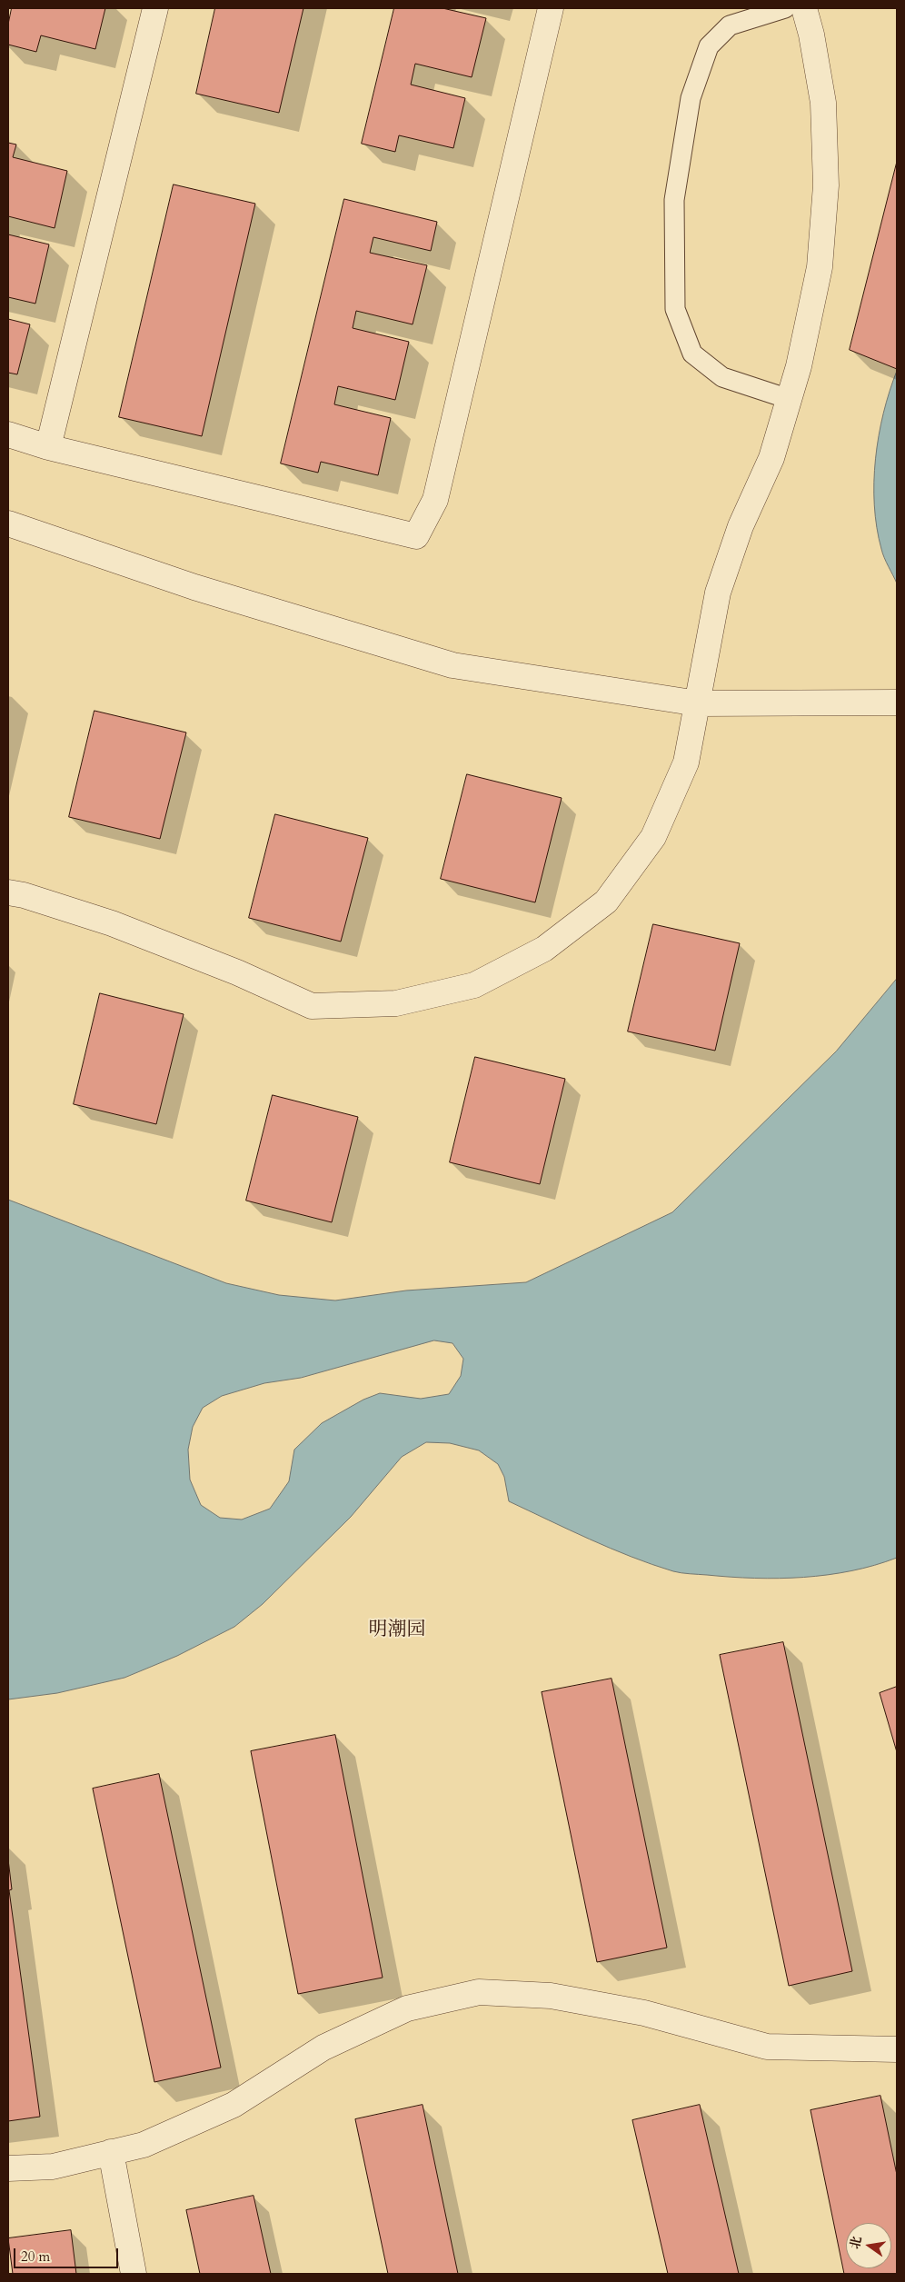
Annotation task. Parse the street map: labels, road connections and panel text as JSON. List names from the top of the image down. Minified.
{"districts":["明潮园"],"scale_bar":"20 m","north":"left"}
